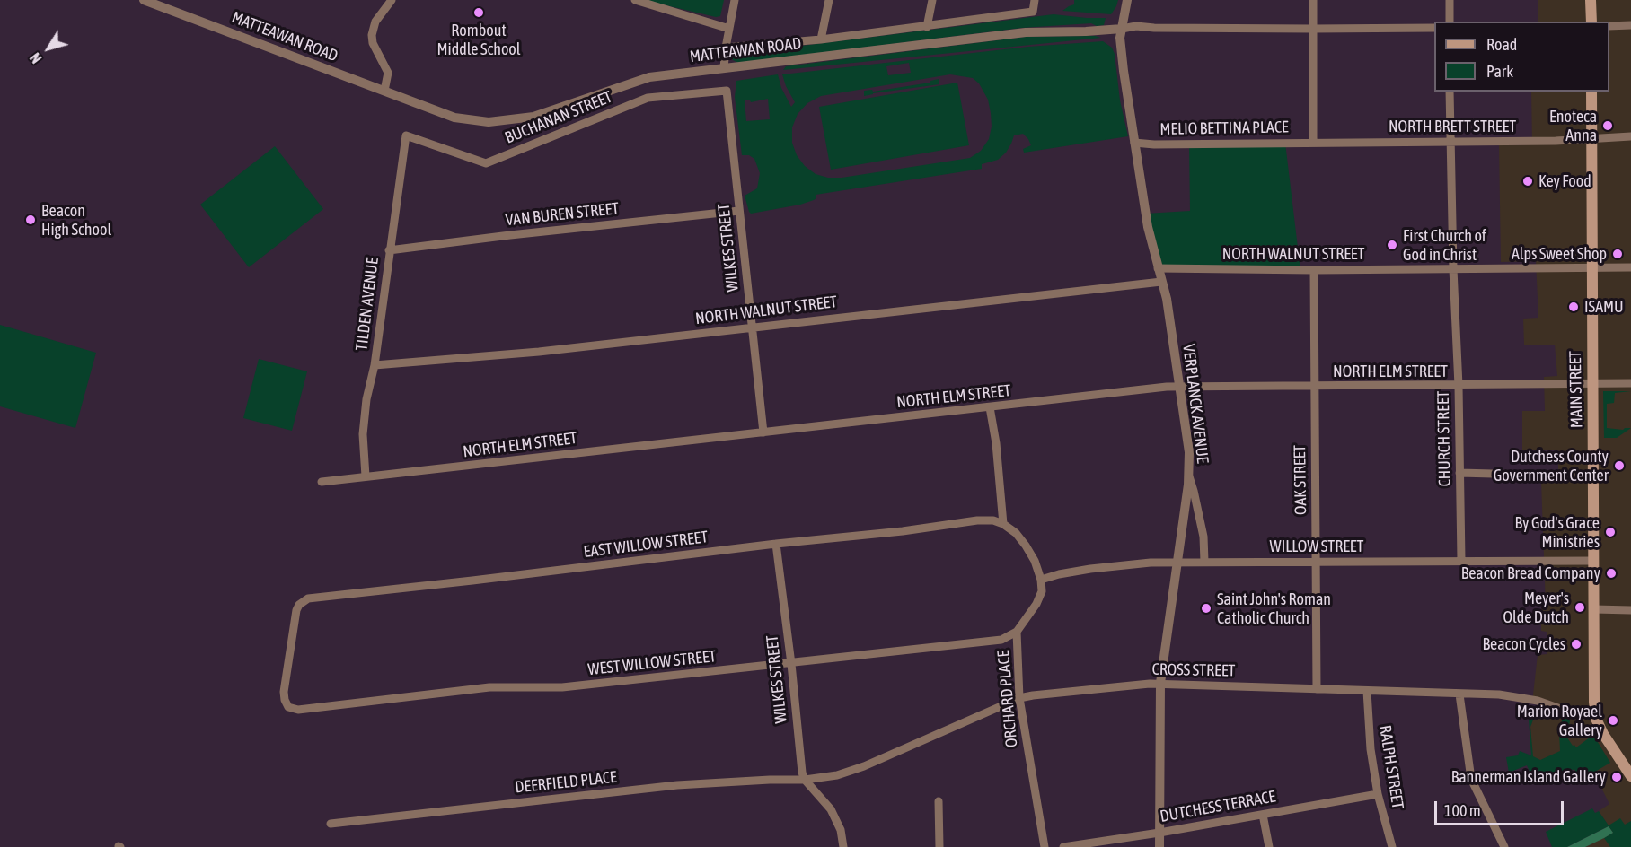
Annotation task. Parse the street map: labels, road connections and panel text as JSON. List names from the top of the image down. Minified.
{"streets":{"main road":["MAIN STREET"],"street":["MATTEAWAN ROAD","BUCHANAN STREET","NORTH BRETT STREET","MELIO BETTINA PLACE","VAN BUREN STREET","WILKES STREET","NORTH WALNUT STREET","TILDEN AVENUE","NORTH ELM STREET","VERPLANCK AVENUE","CHURCH STREET","OAK STREET","EAST WILLOW STREET","WILLOW STREET","WEST WILLOW STREET","CROSS STREET","ORCHARD PLACE","RALPH STREET","DEERFIELD PLACE","DUTCHESS TERRACE"]},"crossings":[["MATTEAWAN ROAD","VERPLANCK AVENUE"],["BUCHANAN STREET","WILKES STREET"],["BUCHANAN STREET","TILDEN AVENUE"],["NORTH BRETT STREET","MELIO BETTINA PLACE"],["NORTH BRETT STREET","MAIN STREET"],["NORTH BRETT STREET","CHURCH STREET"],["MELIO BETTINA PLACE","VERPLANCK AVENUE"],["VAN BUREN STREET","WILKES STREET"],["VAN BUREN STREET","TILDEN AVENUE"],["WILKES STREET","NORTH WALNUT STREET"],["WILKES STREET","NORTH ELM STREET"],["WILKES STREET","EAST WILLOW STREET"],["WILKES STREET","WEST WILLOW STREET"],["WILKES STREET","CROSS STREET"],["WILKES STREET","DEERFIELD PLACE"],["NORTH WALNUT STREET","TILDEN AVENUE"],["NORTH WALNUT STREET","MAIN STREET"],["NORTH WALNUT STREET","VERPLANCK AVENUE"],["NORTH WALNUT STREET","CHURCH STREET"],["NORTH WALNUT STREET","OAK STREET"],["TILDEN AVENUE","NORTH ELM STREET"],["NORTH ELM STREET","MAIN STREET"],["NORTH ELM STREET","VERPLANCK AVENUE"],["NORTH ELM STREET","CHURCH STREET"],["NORTH ELM STREET","OAK STREET"],["MAIN STREET","WILLOW STREET"],["MAIN STREET","CROSS STREET"],["VERPLANCK AVENUE","WILLOW STREET"],["VERPLANCK AVENUE","CROSS STREET"],["VERPLANCK AVENUE","DUTCHESS TERRACE"],["CHURCH STREET","WILLOW STREET"],["OAK STREET","WILLOW STREET"],["OAK STREET","CROSS STREET"],["EAST WILLOW STREET","WEST WILLOW STREET"],["WILLOW STREET","ORCHARD PLACE"],["WEST WILLOW STREET","ORCHARD PLACE"],["CROSS STREET","ORCHARD PLACE"],["CROSS STREET","RALPH STREET"],["CROSS STREET","DEERFIELD PLACE"],["RALPH STREET","DUTCHESS TERRACE"]],"places":["Rombout Middle School","Enoteca Anna","Key Food","Beacon High School","First Church of God in Christ","Alps Sweet Shop","ISAMU","Dutchess County Government Center","By God's Grace Ministries","Beacon Bread Company","Meyer's Olde Dutch","Saint John's Roman Catholic Church","Beacon Cycles","Marion Royael Gallery","Bannerman Island Gallery"],"legend":["Road","Park"],"scale_bar":"100 m","north":"bottom left"}
